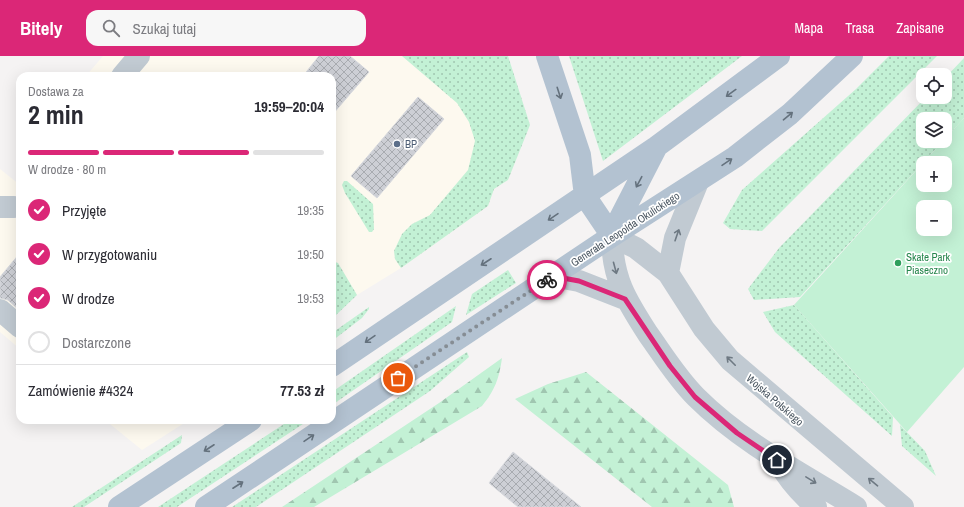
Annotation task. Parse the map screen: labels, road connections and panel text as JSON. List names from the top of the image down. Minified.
{"streets":{"main road":["Generała Leopolda Okulickiego"],"street":["Wojska Polskiego"]},"crossings":[["Generała Leopolda Okulickiego","Wojska Polskiego"]],"places":["BP","Skate Park Piaseczno"],"page":{"header":"Bitely","search":"Szukaj tutaj","nav":["Mapa","Trasa","Zapisane"],"map_buttons":["+","−"],"heading":["2 min","Dostawa za","19:59–20:04"],"panel":["Zamówienie #4324","77.53 zł"],"bar":"W drodze · 80 m","list":[["Przyjęte","19:35"],["W przygotowaniu","19:50"],["W drodze","19:53"],"Dostarczone"]}}
